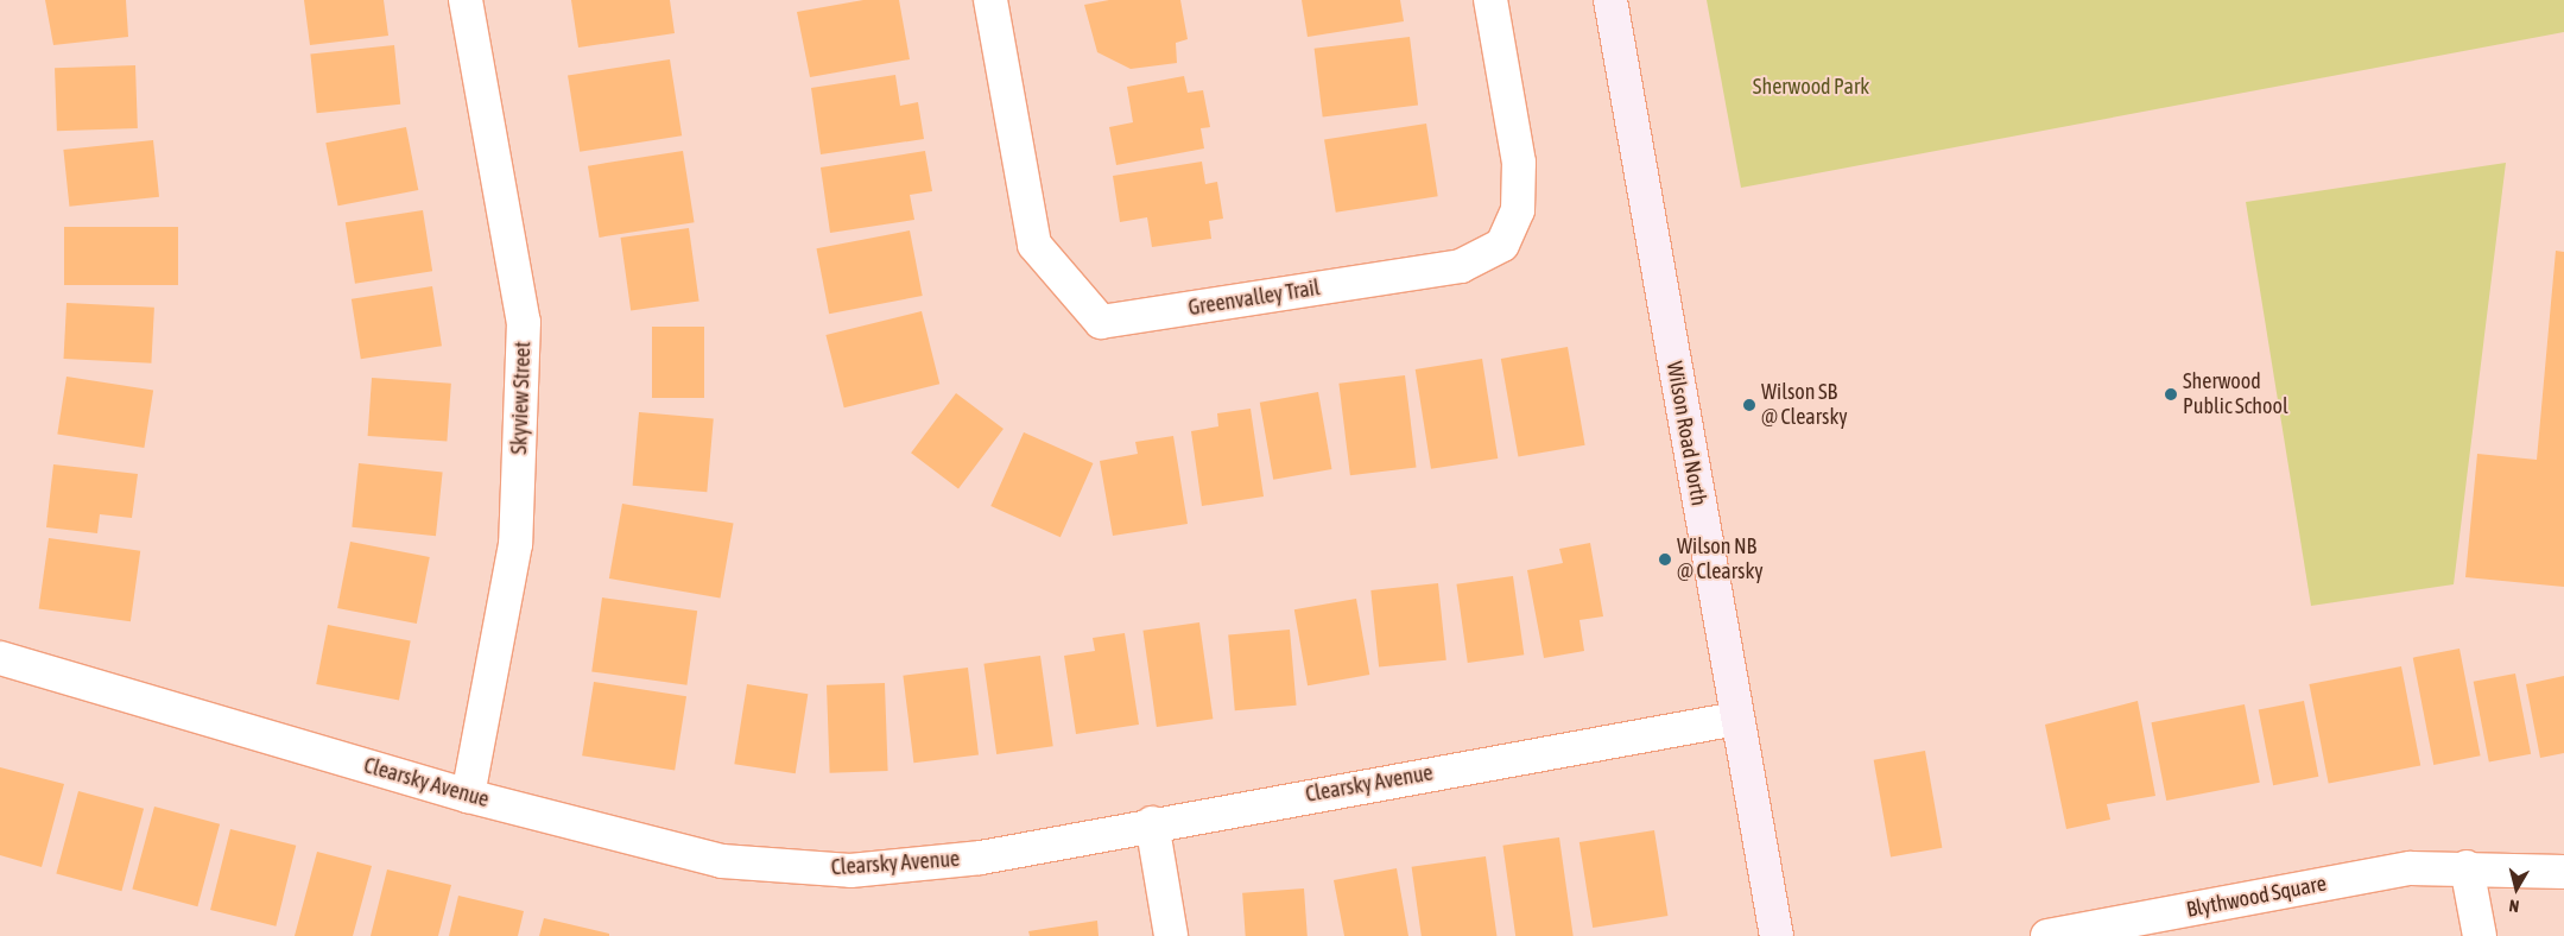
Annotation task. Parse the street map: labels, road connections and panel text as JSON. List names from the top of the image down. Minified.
{"streets":{"street":["Greenvalley Trail","Skyview Street","Wilson Road North","Clearsky Avenue","Blythwood Square"]},"crossings":[["Skyview Street","Clearsky Avenue"],["Wilson Road North","Clearsky Avenue"]],"parks":["Sherwood Park"],"places":["Sherwood Public School","Wilson SB @ Clearsky","Wilson NB @ Clearsky"],"north":"bottom"}
